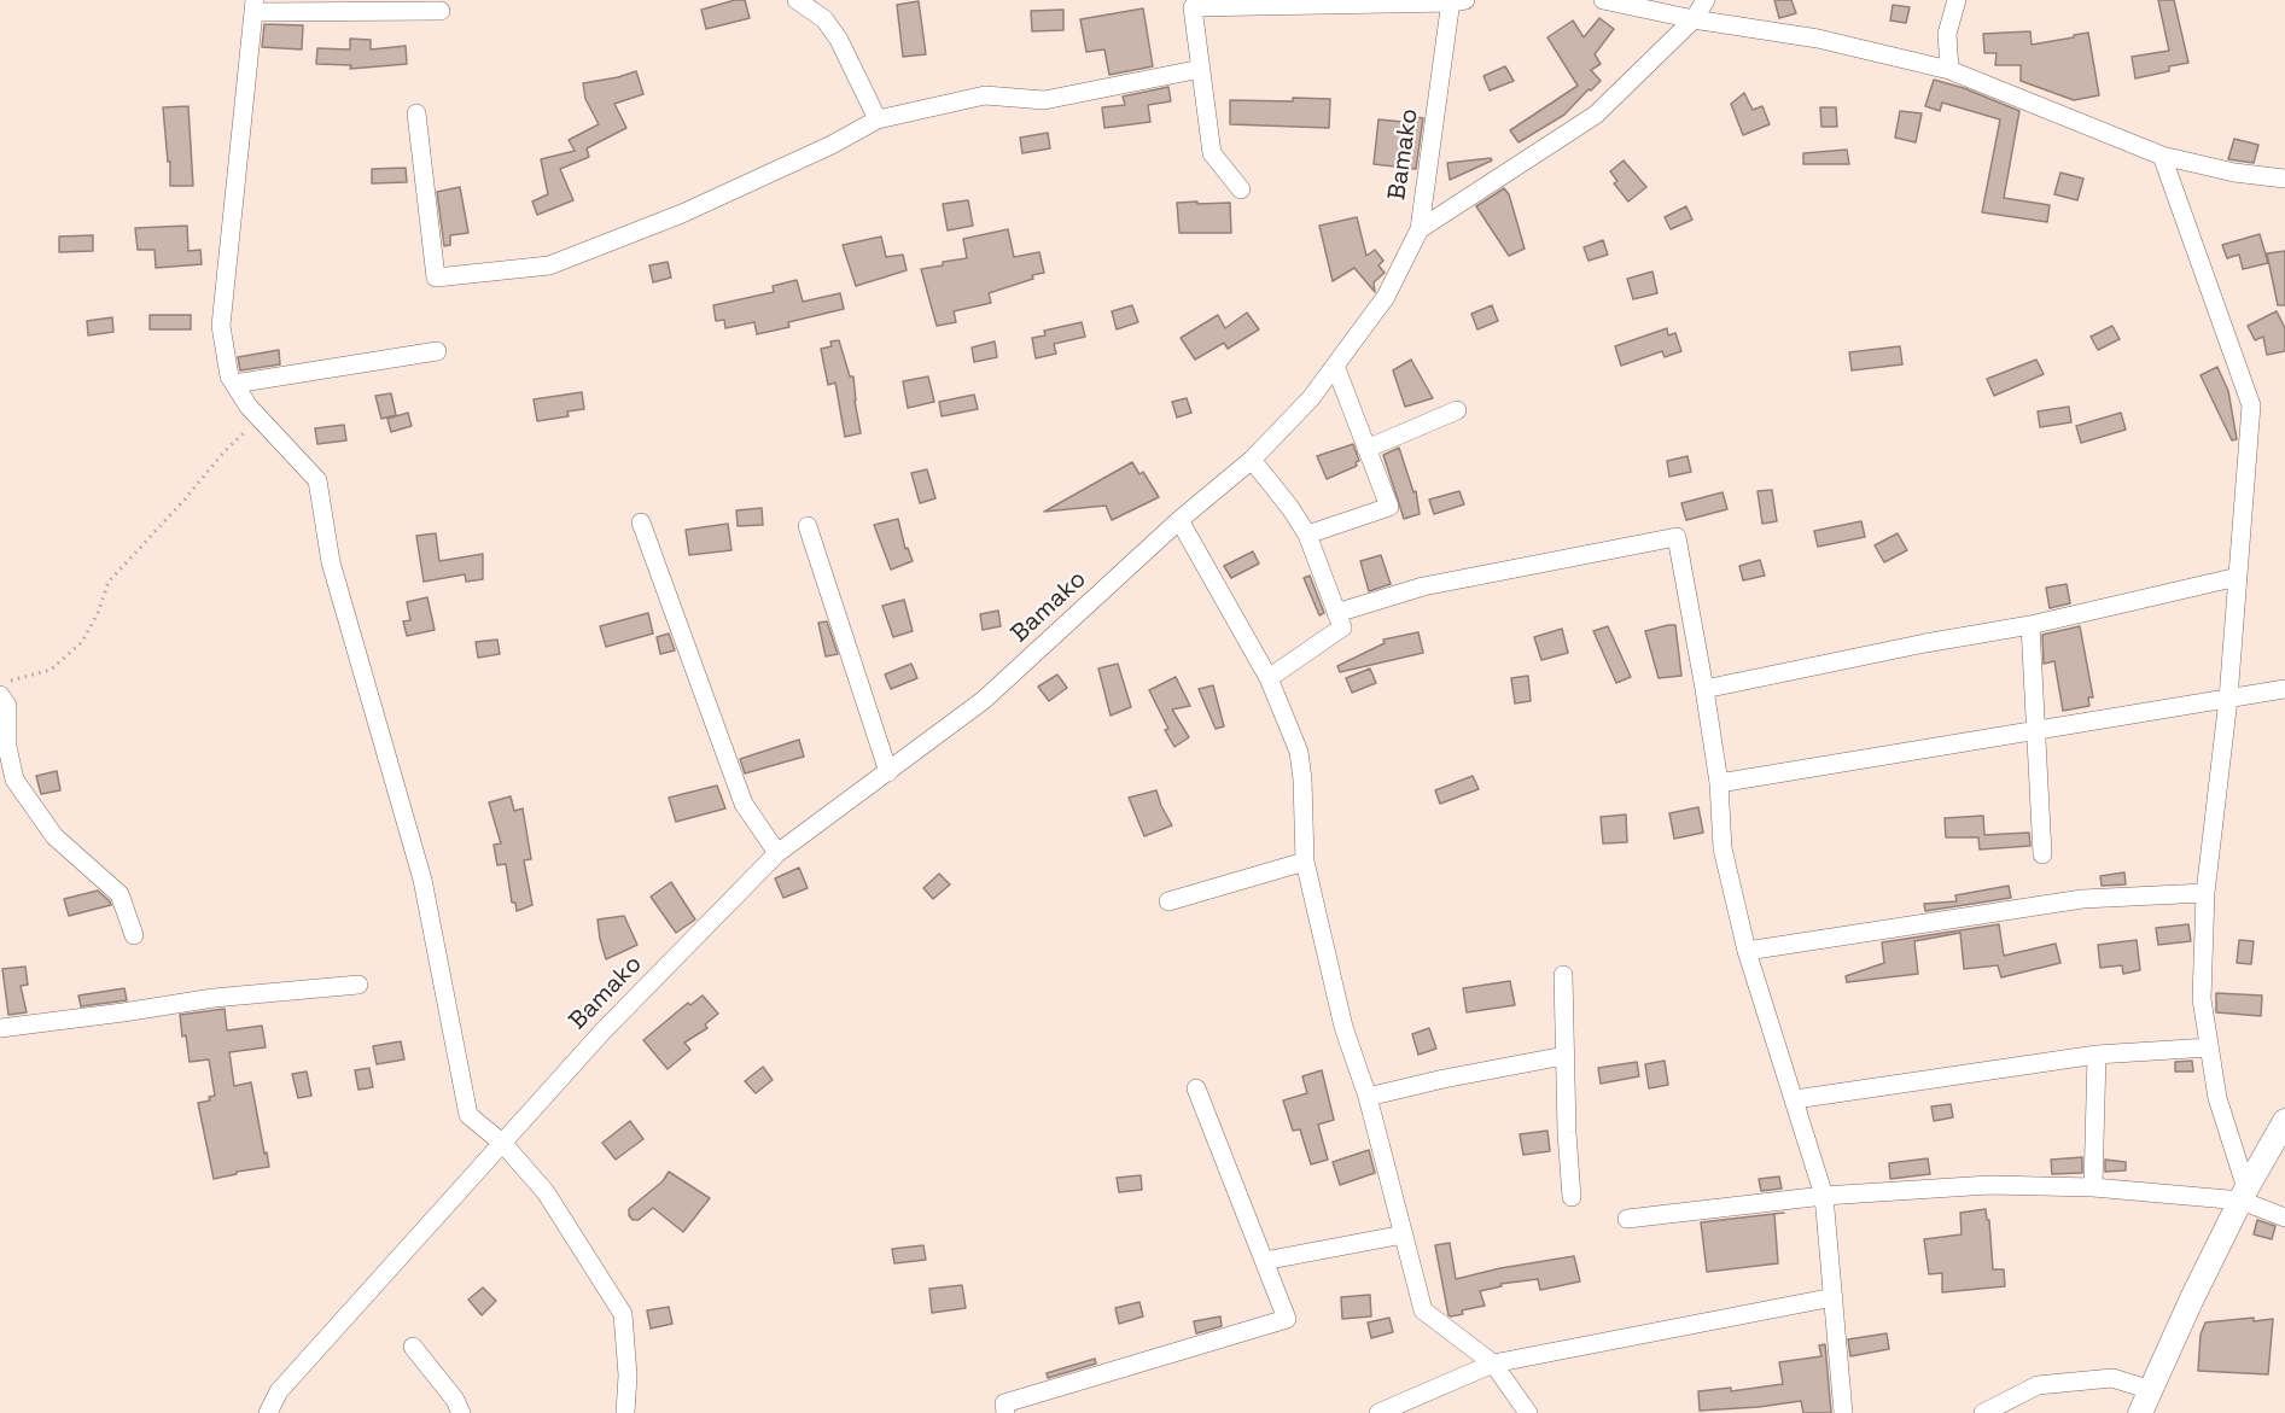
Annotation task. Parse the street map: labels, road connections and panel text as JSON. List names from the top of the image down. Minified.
{"streets":{"street":["Bamako"]}}
